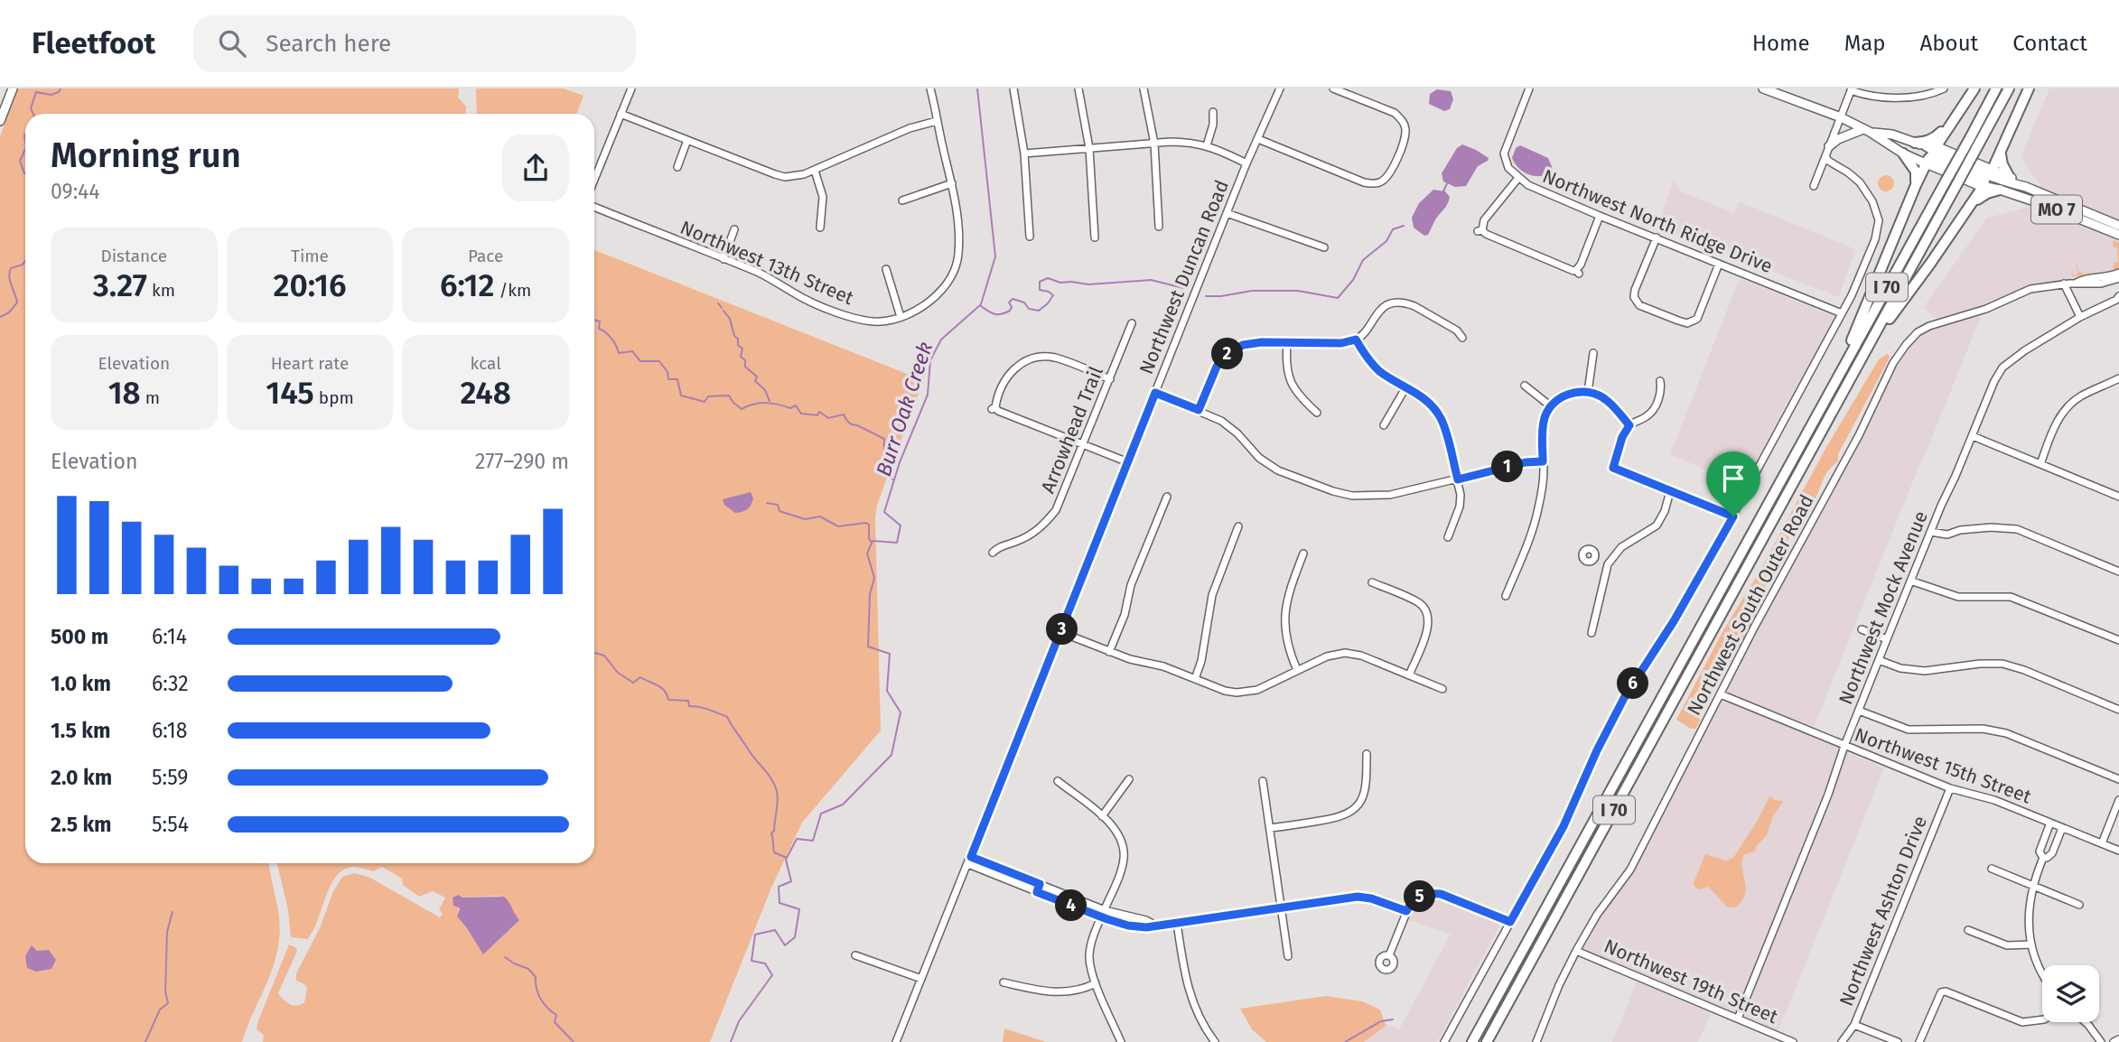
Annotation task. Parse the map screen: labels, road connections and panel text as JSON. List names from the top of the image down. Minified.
{"streets":{"highway":["I 70"],"main road":["MO 7"],"street":["Northwest North Ridge Drive","Northwest 13th Street","Northwest Duncan Road","Arrowhead Trail","Northwest South Outer Road","Northwest Mock Avenue","Northwest 15th Street","Northwest Ashton Drive","Northwest 19th Street"]},"crossings":[["Northwest South Outer Road","Northwest 15th Street"],["Northwest South Outer Road","Northwest 19th Street"],["Northwest Mock Avenue","Northwest 15th Street"],["Northwest Mock Avenue","Northwest 19th Street"],["Northwest 15th Street","Northwest Ashton Drive"]],"water":["Burr Oak Creek"],"page":{"header":"Fleetfoot","search":"Search here","nav":["Home","Map","About","Contact"],"heading":["Morning run","09:44"],"stats":[["Distance","3.27 km"],["Time","20:16"],["Pace","6:12 /km"],["Elevation","18 m"],["Heart rate","145 bpm"],["kcal","248"]],"pins":["2","1","3","6","5","4"],"chart":["Elevation","277–290 m"],"list":[{"name":"500 m","note":"6:14"},{"name":"1.0 km","note":"6:32"},{"name":"1.5 km","note":"6:18"},{"name":"2.0 km","note":"5:59"},{"name":"2.5 km","note":"5:54"}]}}
